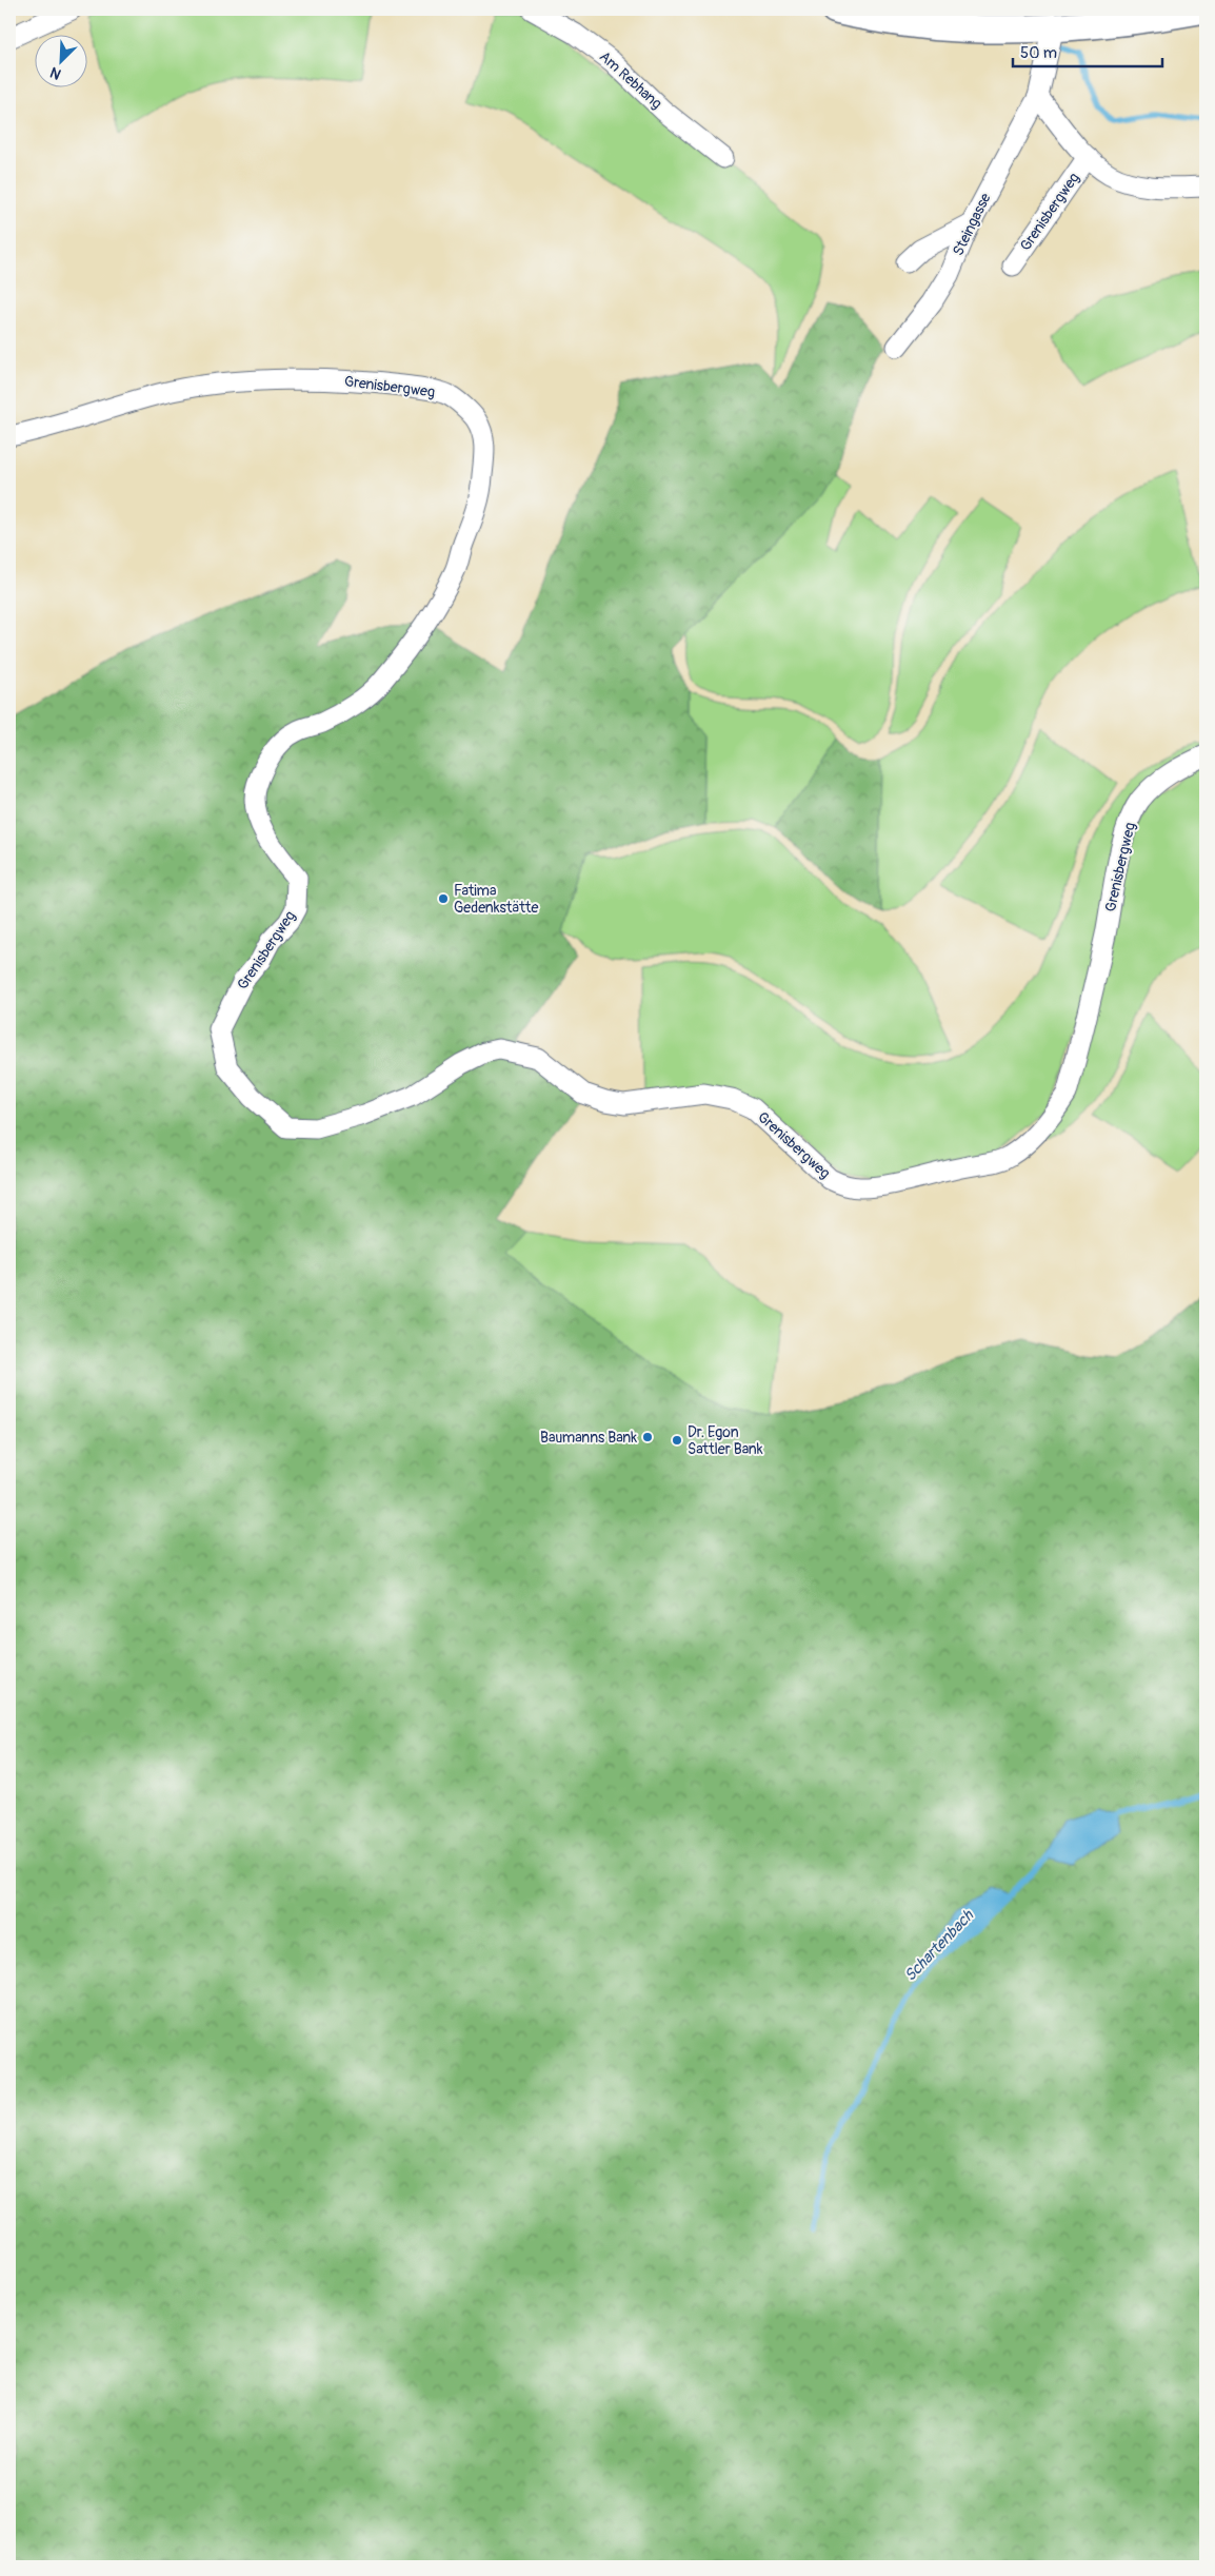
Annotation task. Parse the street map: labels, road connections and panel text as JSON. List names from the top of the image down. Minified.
{"streets":{"street":["Am Rebhang","Grenisbergweg","Steingasse"]},"crossings":[["Grenisbergweg","Steingasse"]],"water":["Schartenbach"],"places":["Fatima Gedenkstätte","Baumanns Bank","Dr. Egon Sattler Bank"],"scale_bar":"50 m","north":"bottom left"}
